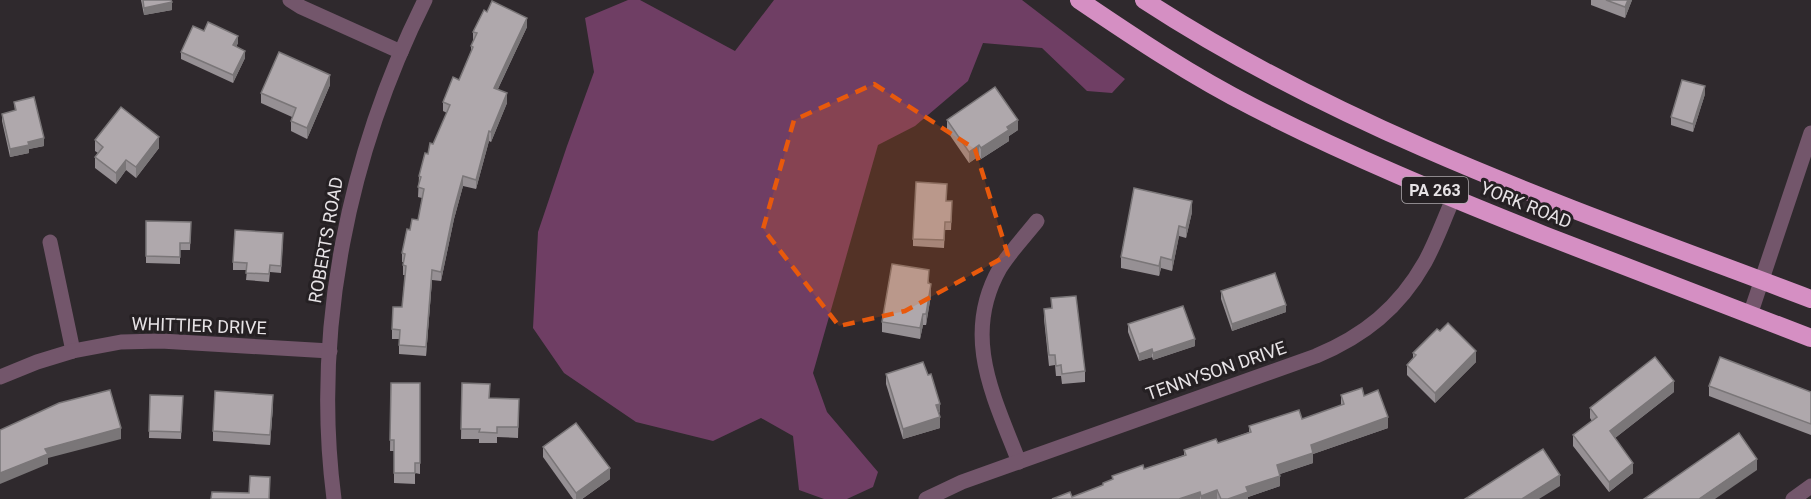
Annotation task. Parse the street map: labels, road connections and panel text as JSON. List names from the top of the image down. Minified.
{"streets":{"highway":["PA 263","YORK ROAD"],"street":["ROBERTS ROAD","WHITTIER DRIVE","TENNYSON DRIVE"]},"crossings":[["YORK ROAD","TENNYSON DRIVE"],["ROBERTS ROAD","WHITTIER DRIVE"]]}
